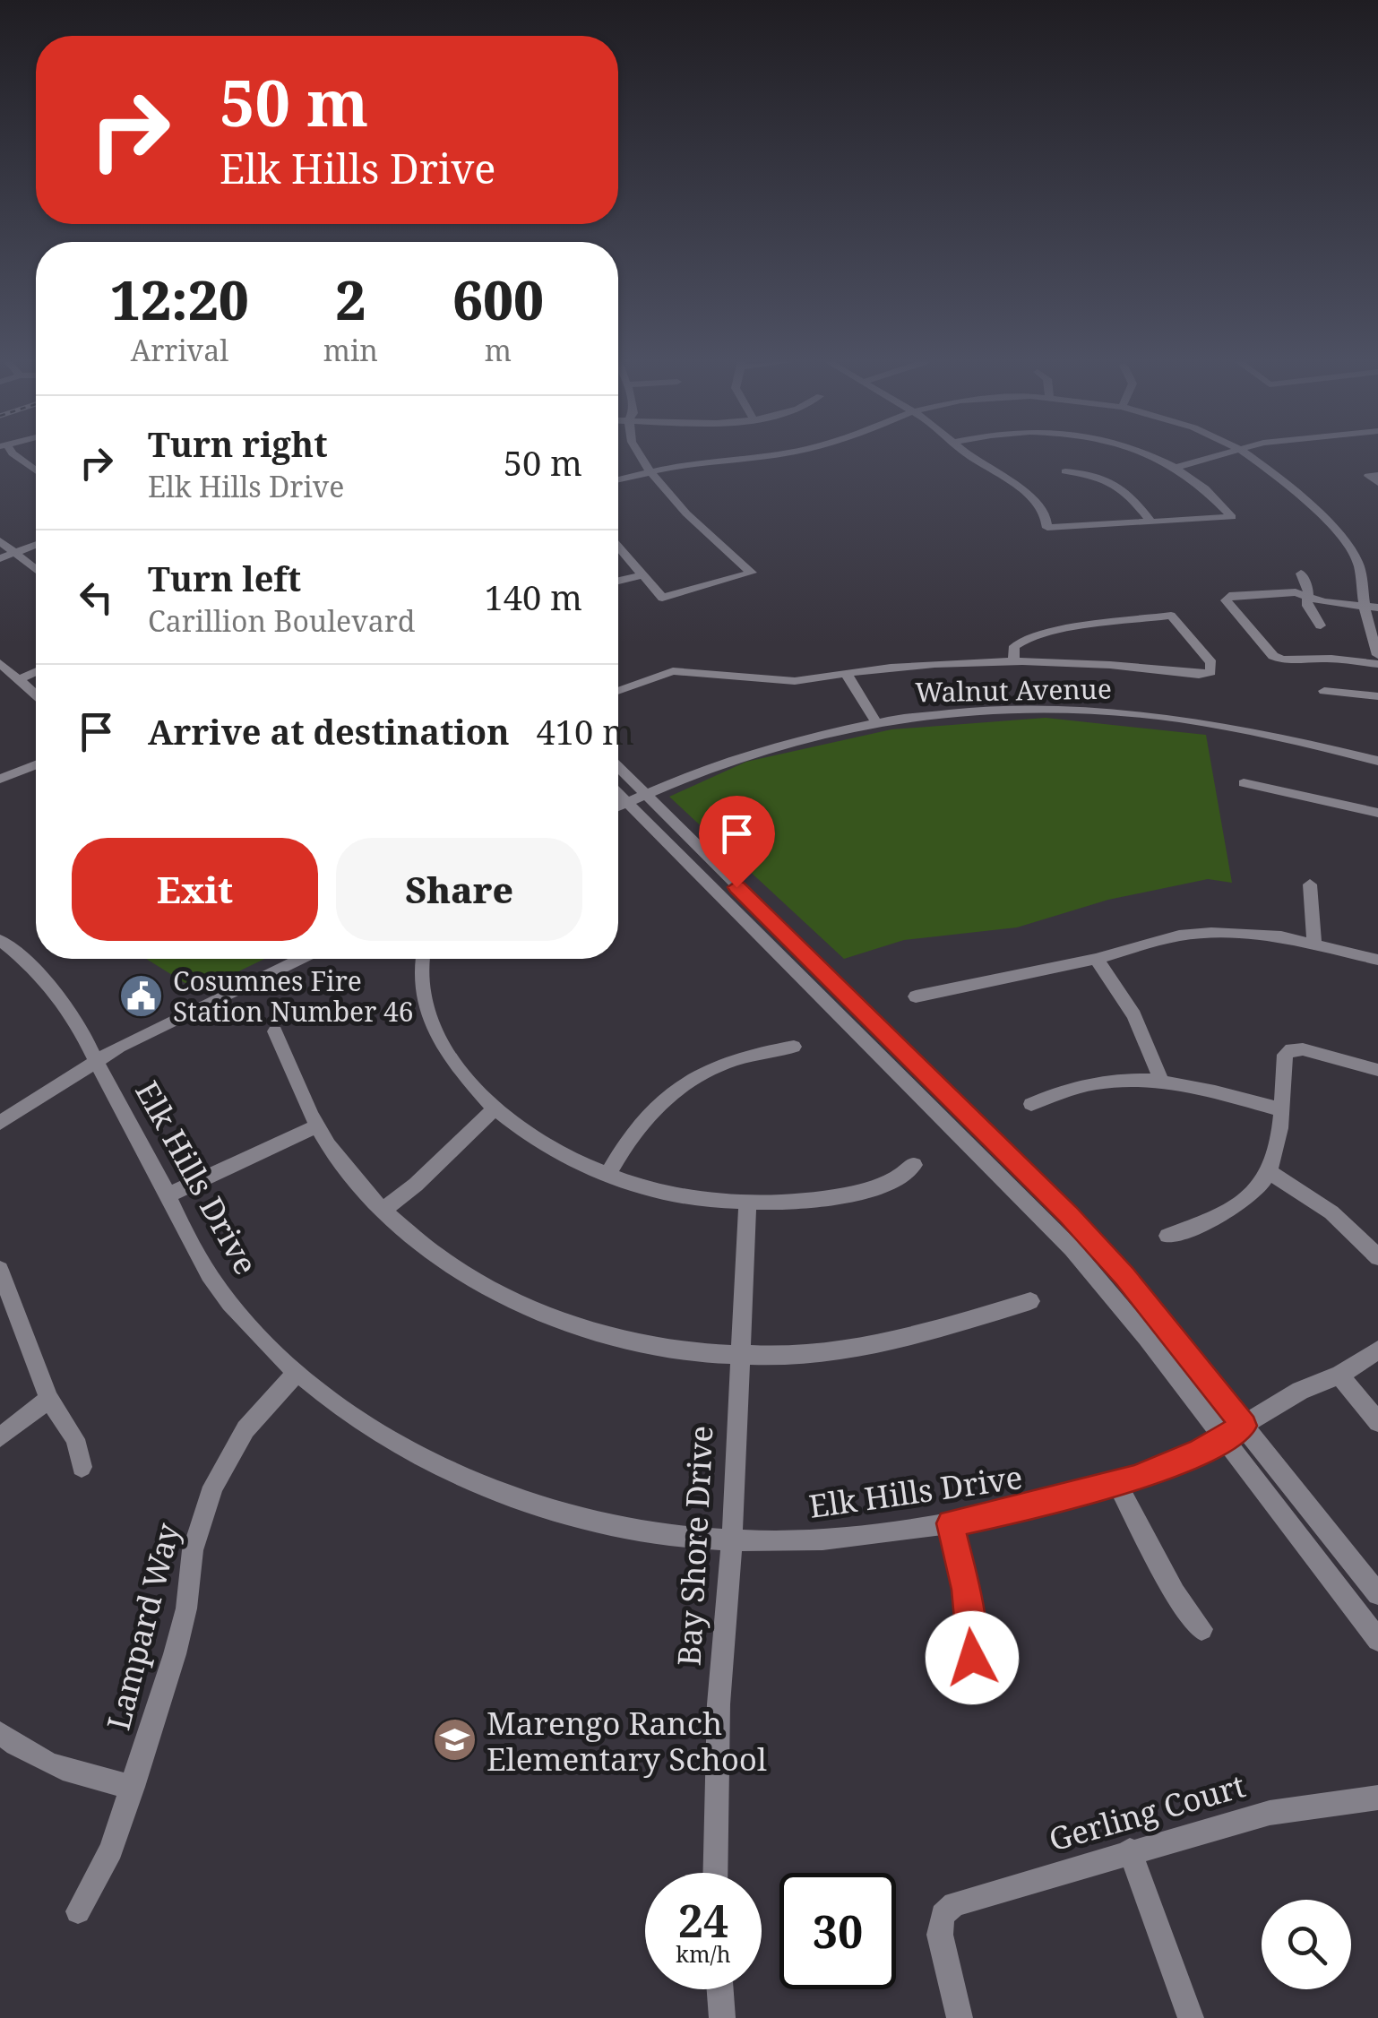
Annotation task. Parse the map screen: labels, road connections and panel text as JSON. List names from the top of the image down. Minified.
{"streets":{"street":["Walnut Avenue","Elk Hills Drive","Bay Shore Drive","Lampard Way","Gerling Court"]},"crossings":[["Elk Hills Drive","Bay Shore Drive"],["Elk Hills Drive","Lampard Way"]],"places":{"public building":["Cosumnes Fire Station Number 46"],"school or university":["Marengo Ranch Elementary School"]},"page":{"turn":["50 m","Elk Hills Drive"],"eta":["12:20","Arrival","2","min","600","m"],"list":[{"name":"Turn right","note":"Elk Hills Drive","value":"50 m"},{"name":"Turn left","note":"Carillion Boulevard","value":"140 m"},{"name":"Arrive at destination","value":"410 m"}],"buttons":["Exit","Share"],"speed":"24 km/h","limit":"30"}}
